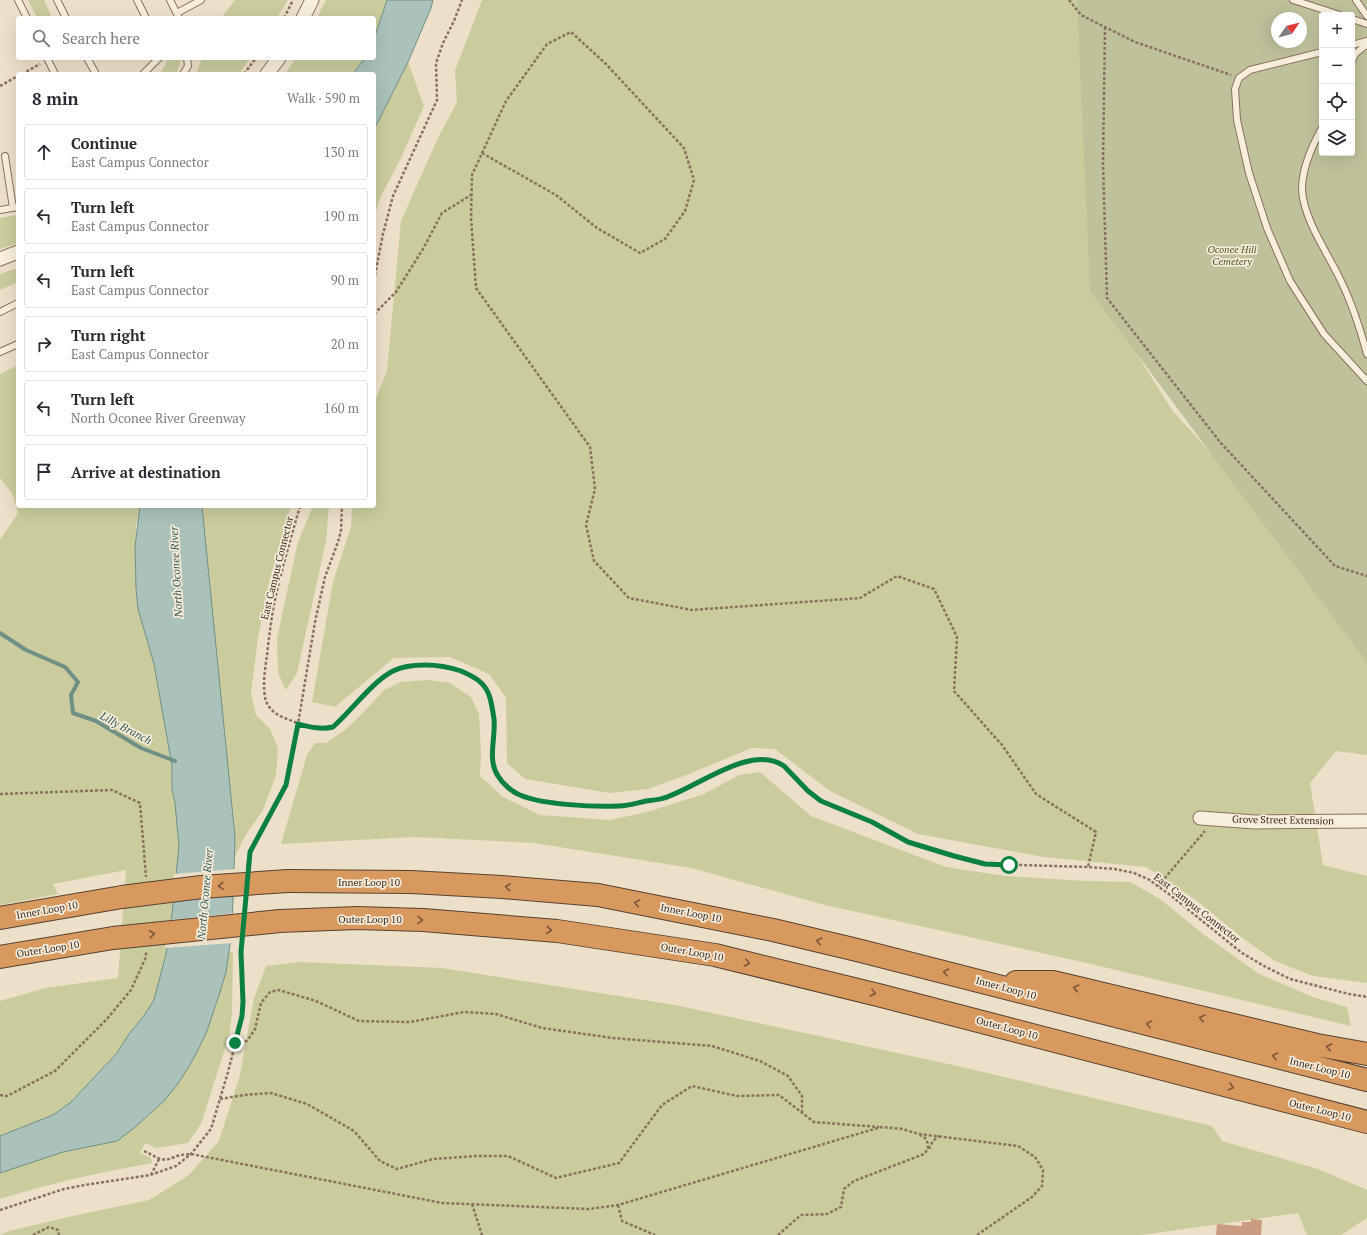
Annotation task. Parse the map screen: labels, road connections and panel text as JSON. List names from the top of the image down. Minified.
{"streets":{"highway":["Inner Loop 10","Outer Loop 10"],"street":["Grove Street Extension"],"path":["East Campus Connector"]},"one_way":["Outer Loop 10"],"water":["North Oconee River","Lilly Branch"],"parks":["Oconee Hill Cemetery"],"north":"top right","page":{"map_buttons":["+","−"],"search":"Search here","heading":["8 min","Walk · 590 m"],"list":[["Continue","East Campus Connector","130 m"],["Turn left","East Campus Connector","190 m"],["Turn left","East Campus Connector","90 m"],["Turn right","East Campus Connector","20 m"],["Turn left","North Oconee River Greenway","160 m"],"Arrive at destination"]}}
